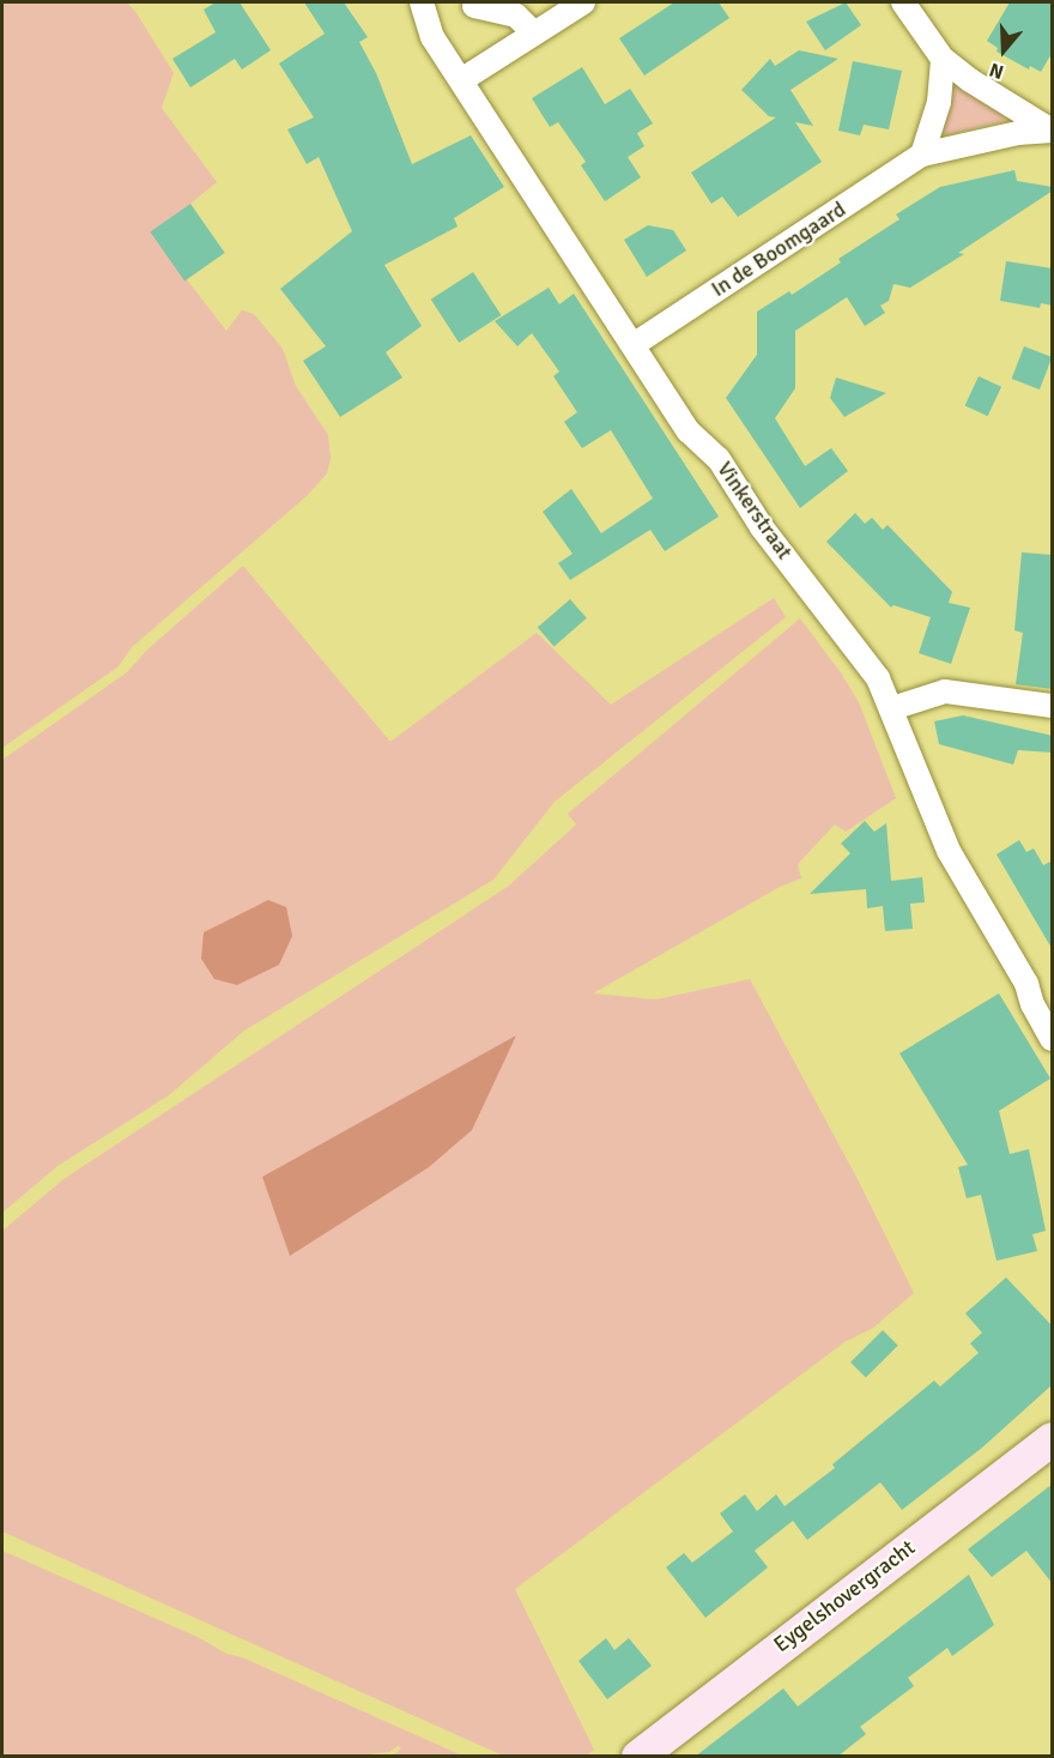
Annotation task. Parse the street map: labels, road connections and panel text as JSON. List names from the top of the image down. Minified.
{"streets":{"street":["In de Boomgaard","Vinkerstraat","Eygelshovergracht"]},"crossings":[["In de Boomgaard","Vinkerstraat"]],"north":"bottom"}
